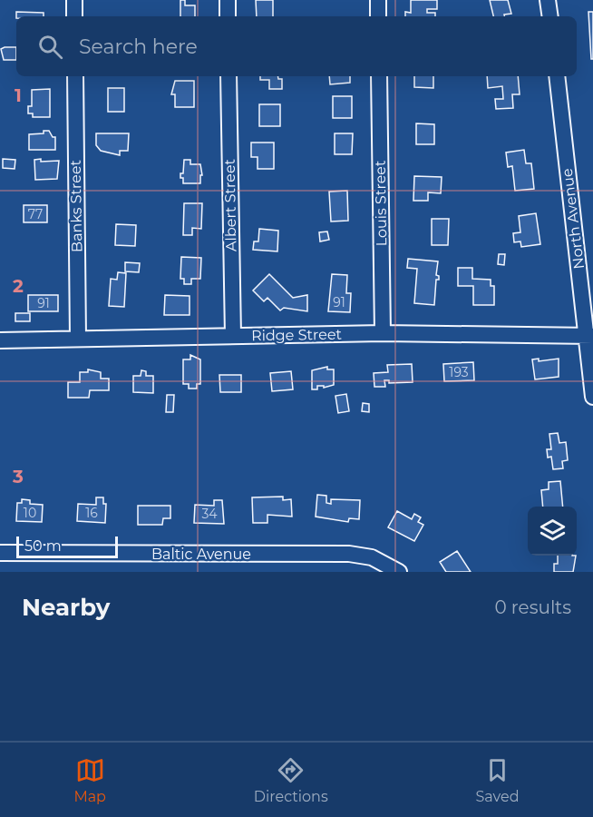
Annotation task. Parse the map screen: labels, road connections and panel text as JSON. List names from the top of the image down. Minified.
{"streets":{"street":["Louis Street","Albert Street","Banks Street","North Avenue","Ridge Street","Baltic Avenue"]},"crossings":[["Louis Street","Ridge Street"],["Albert Street","Ridge Street"],["Banks Street","Ridge Street"],["North Avenue","Ridge Street"]],"house_numbers":["77","91","91","193","10","16","34"],"scale_bar":"50 m","page":{"search":"Search here","scale":"50 m","heading":["Nearby","0 results"],"nav":["Map","Directions","Saved"]},"grid":{"rows":["1","2","3"]}}
